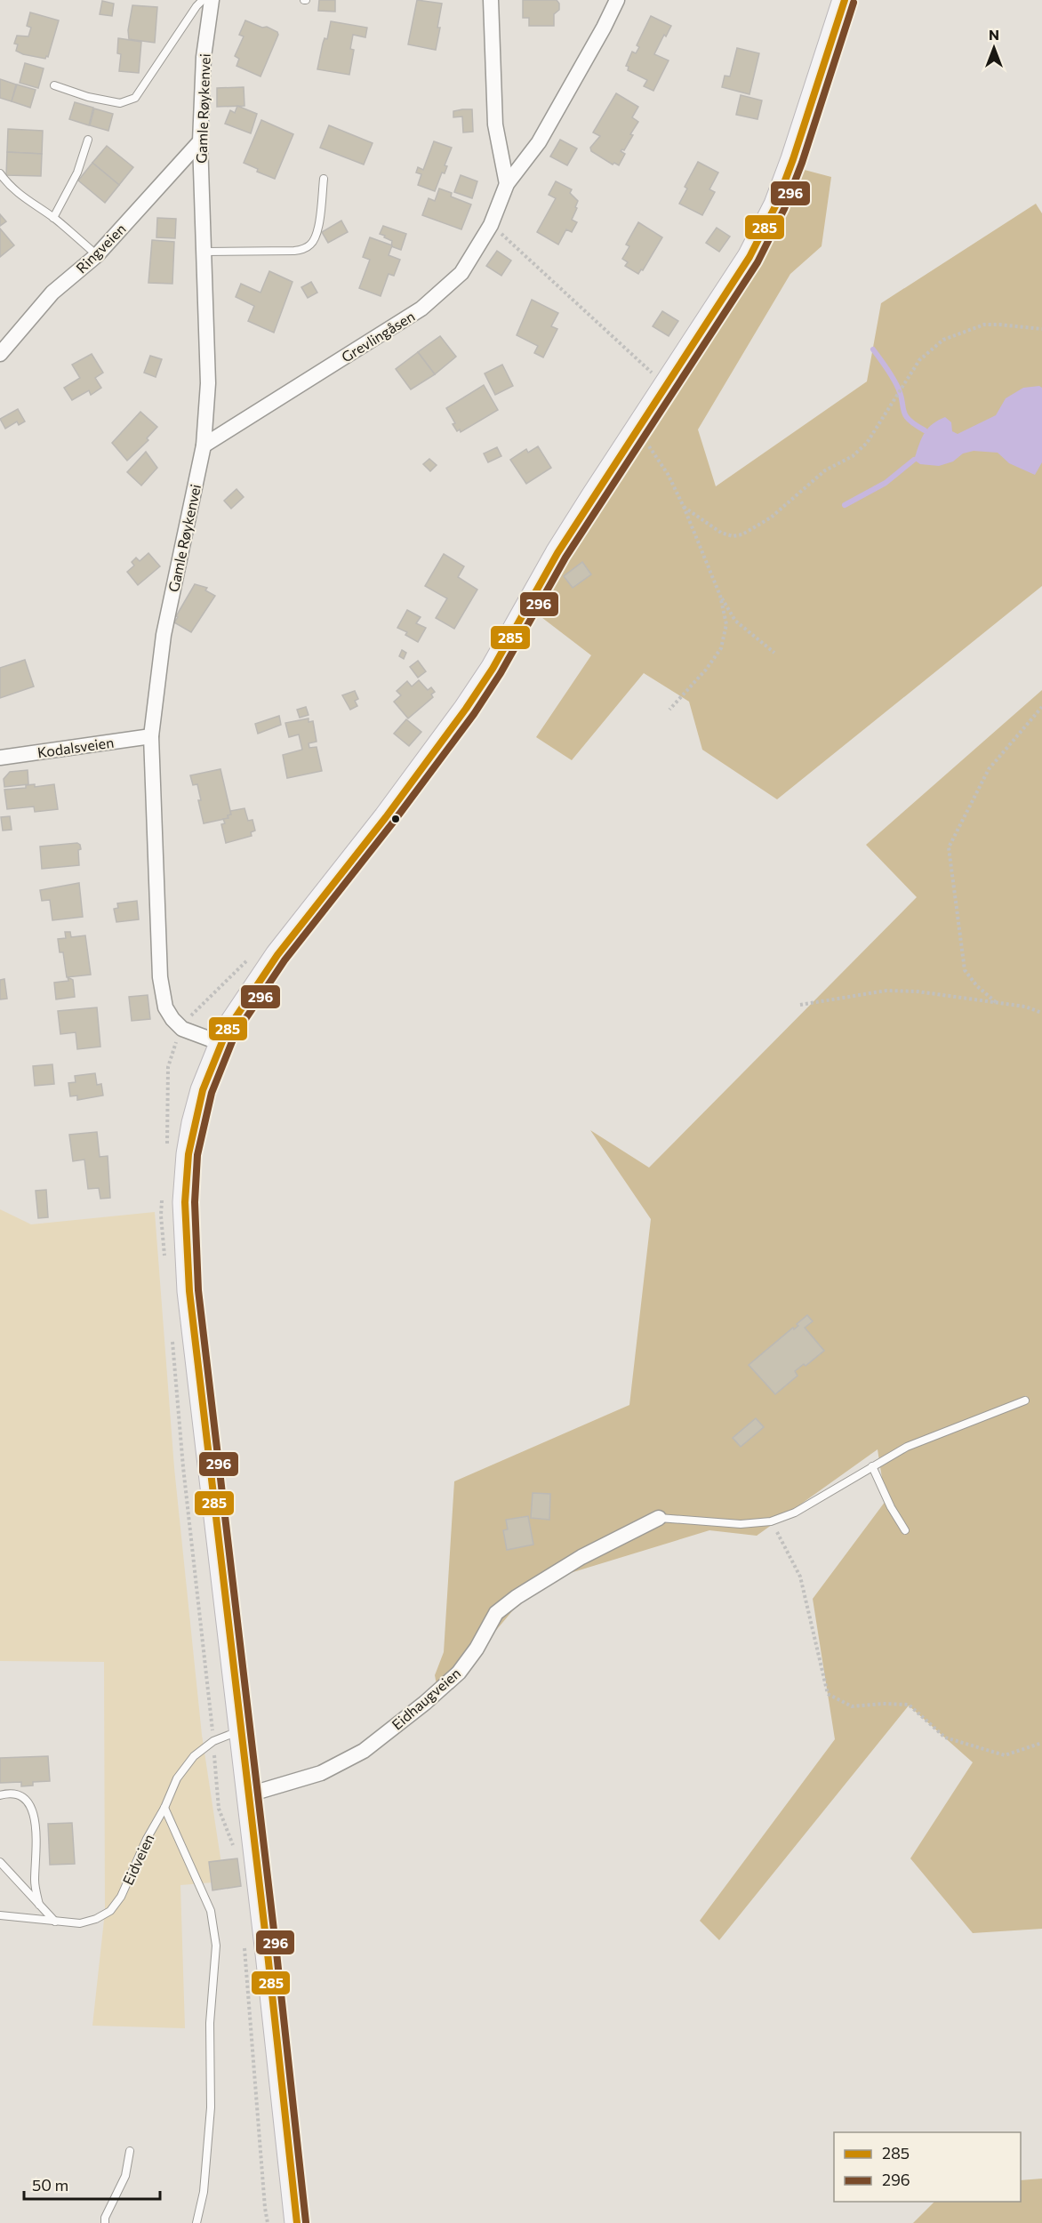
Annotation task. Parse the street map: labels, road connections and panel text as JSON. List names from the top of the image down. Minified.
{"streets":{"street":["Gamle Røykenvei","Ringveien","Grevlingåsen","Kodalsveien","Eidhaugveien"],"lane":["Eidveien"]},"crossings":[["Gamle Røykenvei","Ringveien"],["Gamle Røykenvei","Grevlingåsen"],["Gamle Røykenvei","Kodalsveien"]],"lines":["transit line 285","transit line 296"],"legend":["285","296"],"scale_bar":"50 m","north":"top"}
